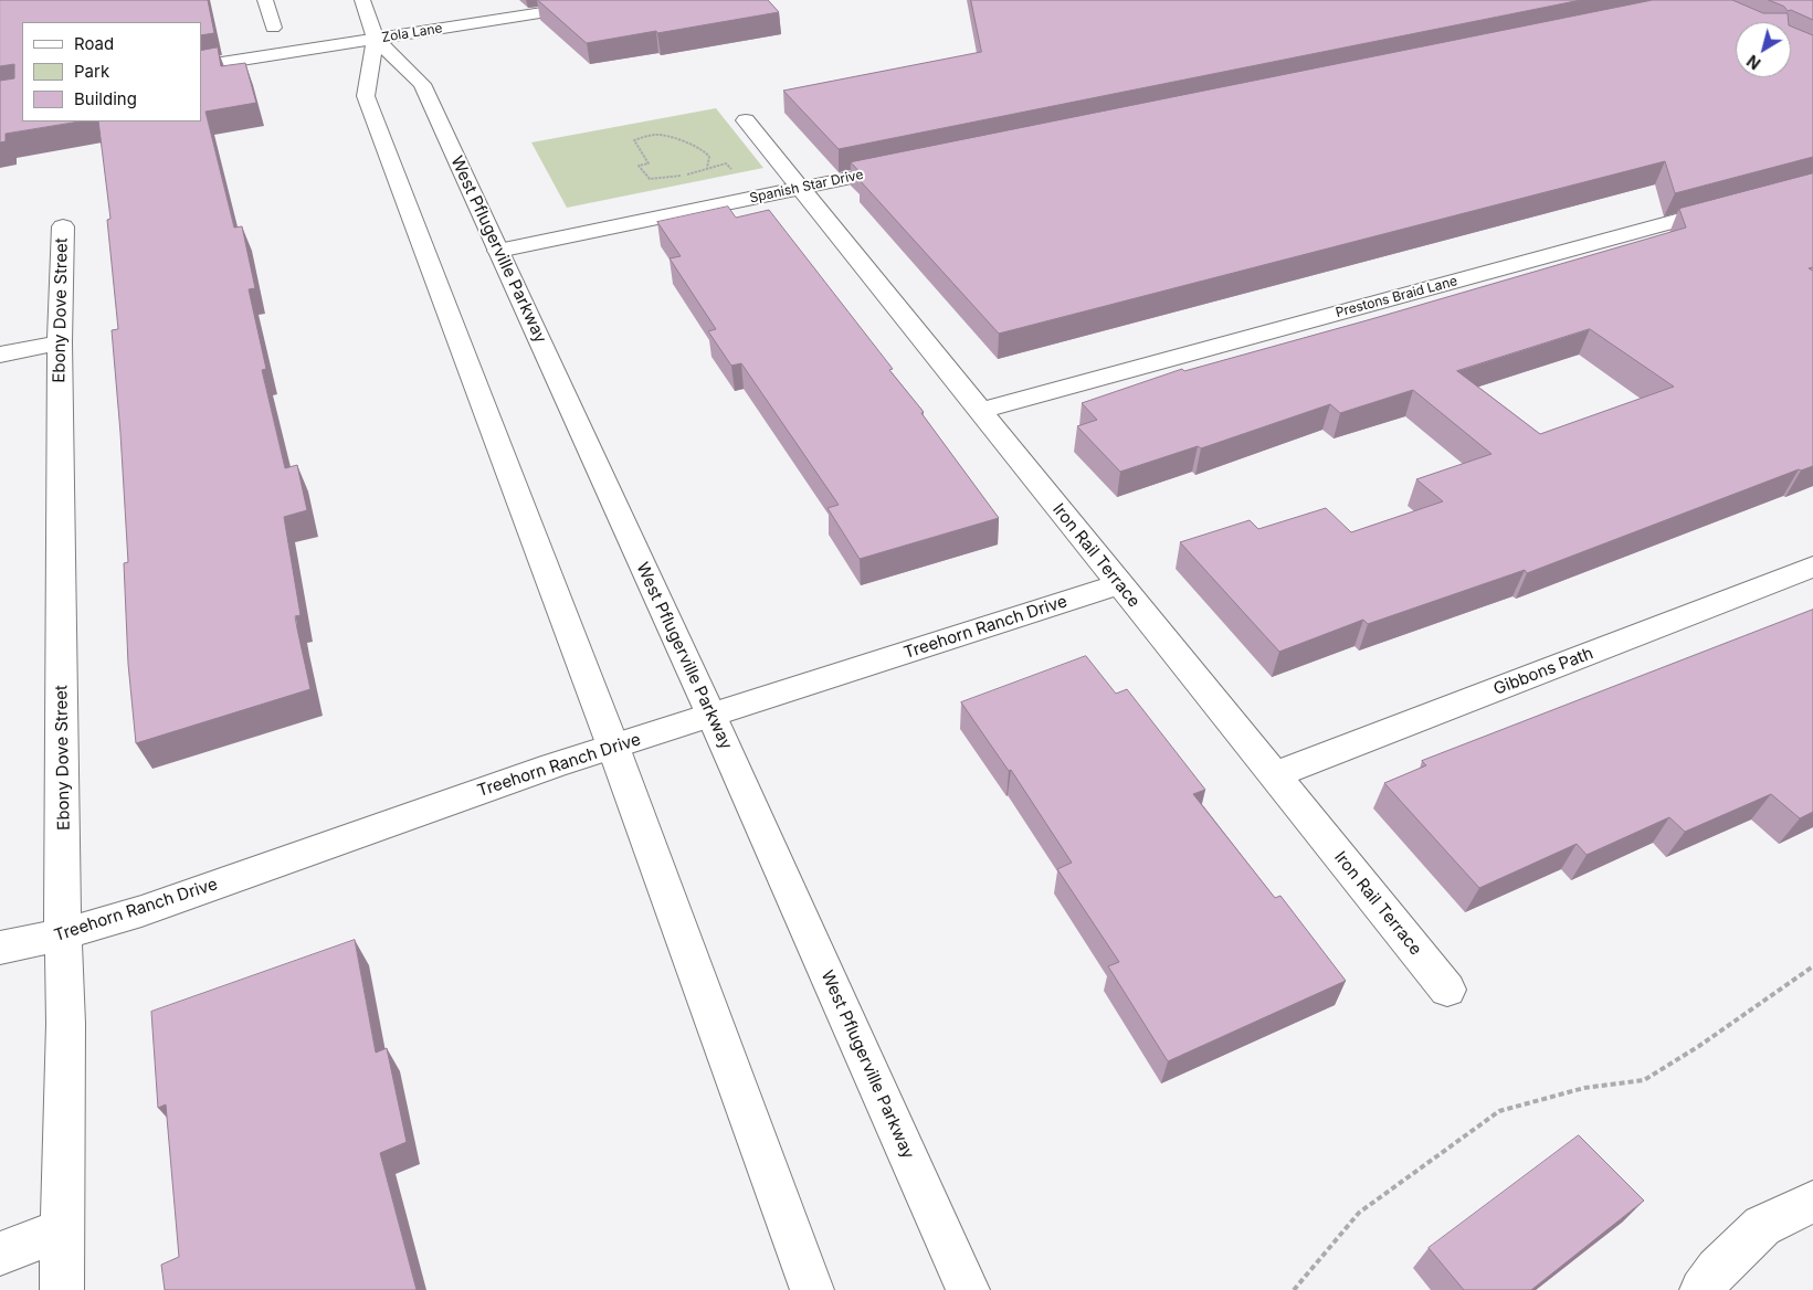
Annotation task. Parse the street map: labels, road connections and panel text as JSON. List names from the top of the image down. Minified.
{"streets":{"street":["Zola Lane","Spanish Star Drive","West Pflugerville Parkway","Prestons Braid Lane","Ebony Dove Street","Iron Rail Terrace","Treehorn Ranch Drive","Gibbons Path"]},"crossings":[["Zola Lane","West Pflugerville Parkway"],["Spanish Star Drive","West Pflugerville Parkway"],["Spanish Star Drive","Iron Rail Terrace"],["West Pflugerville Parkway","Treehorn Ranch Drive"],["Prestons Braid Lane","Iron Rail Terrace"],["Ebony Dove Street","Treehorn Ranch Drive"],["Iron Rail Terrace","Treehorn Ranch Drive"],["Iron Rail Terrace","Gibbons Path"]],"legend":["Road","Park","Building"],"north":"bottom left"}
